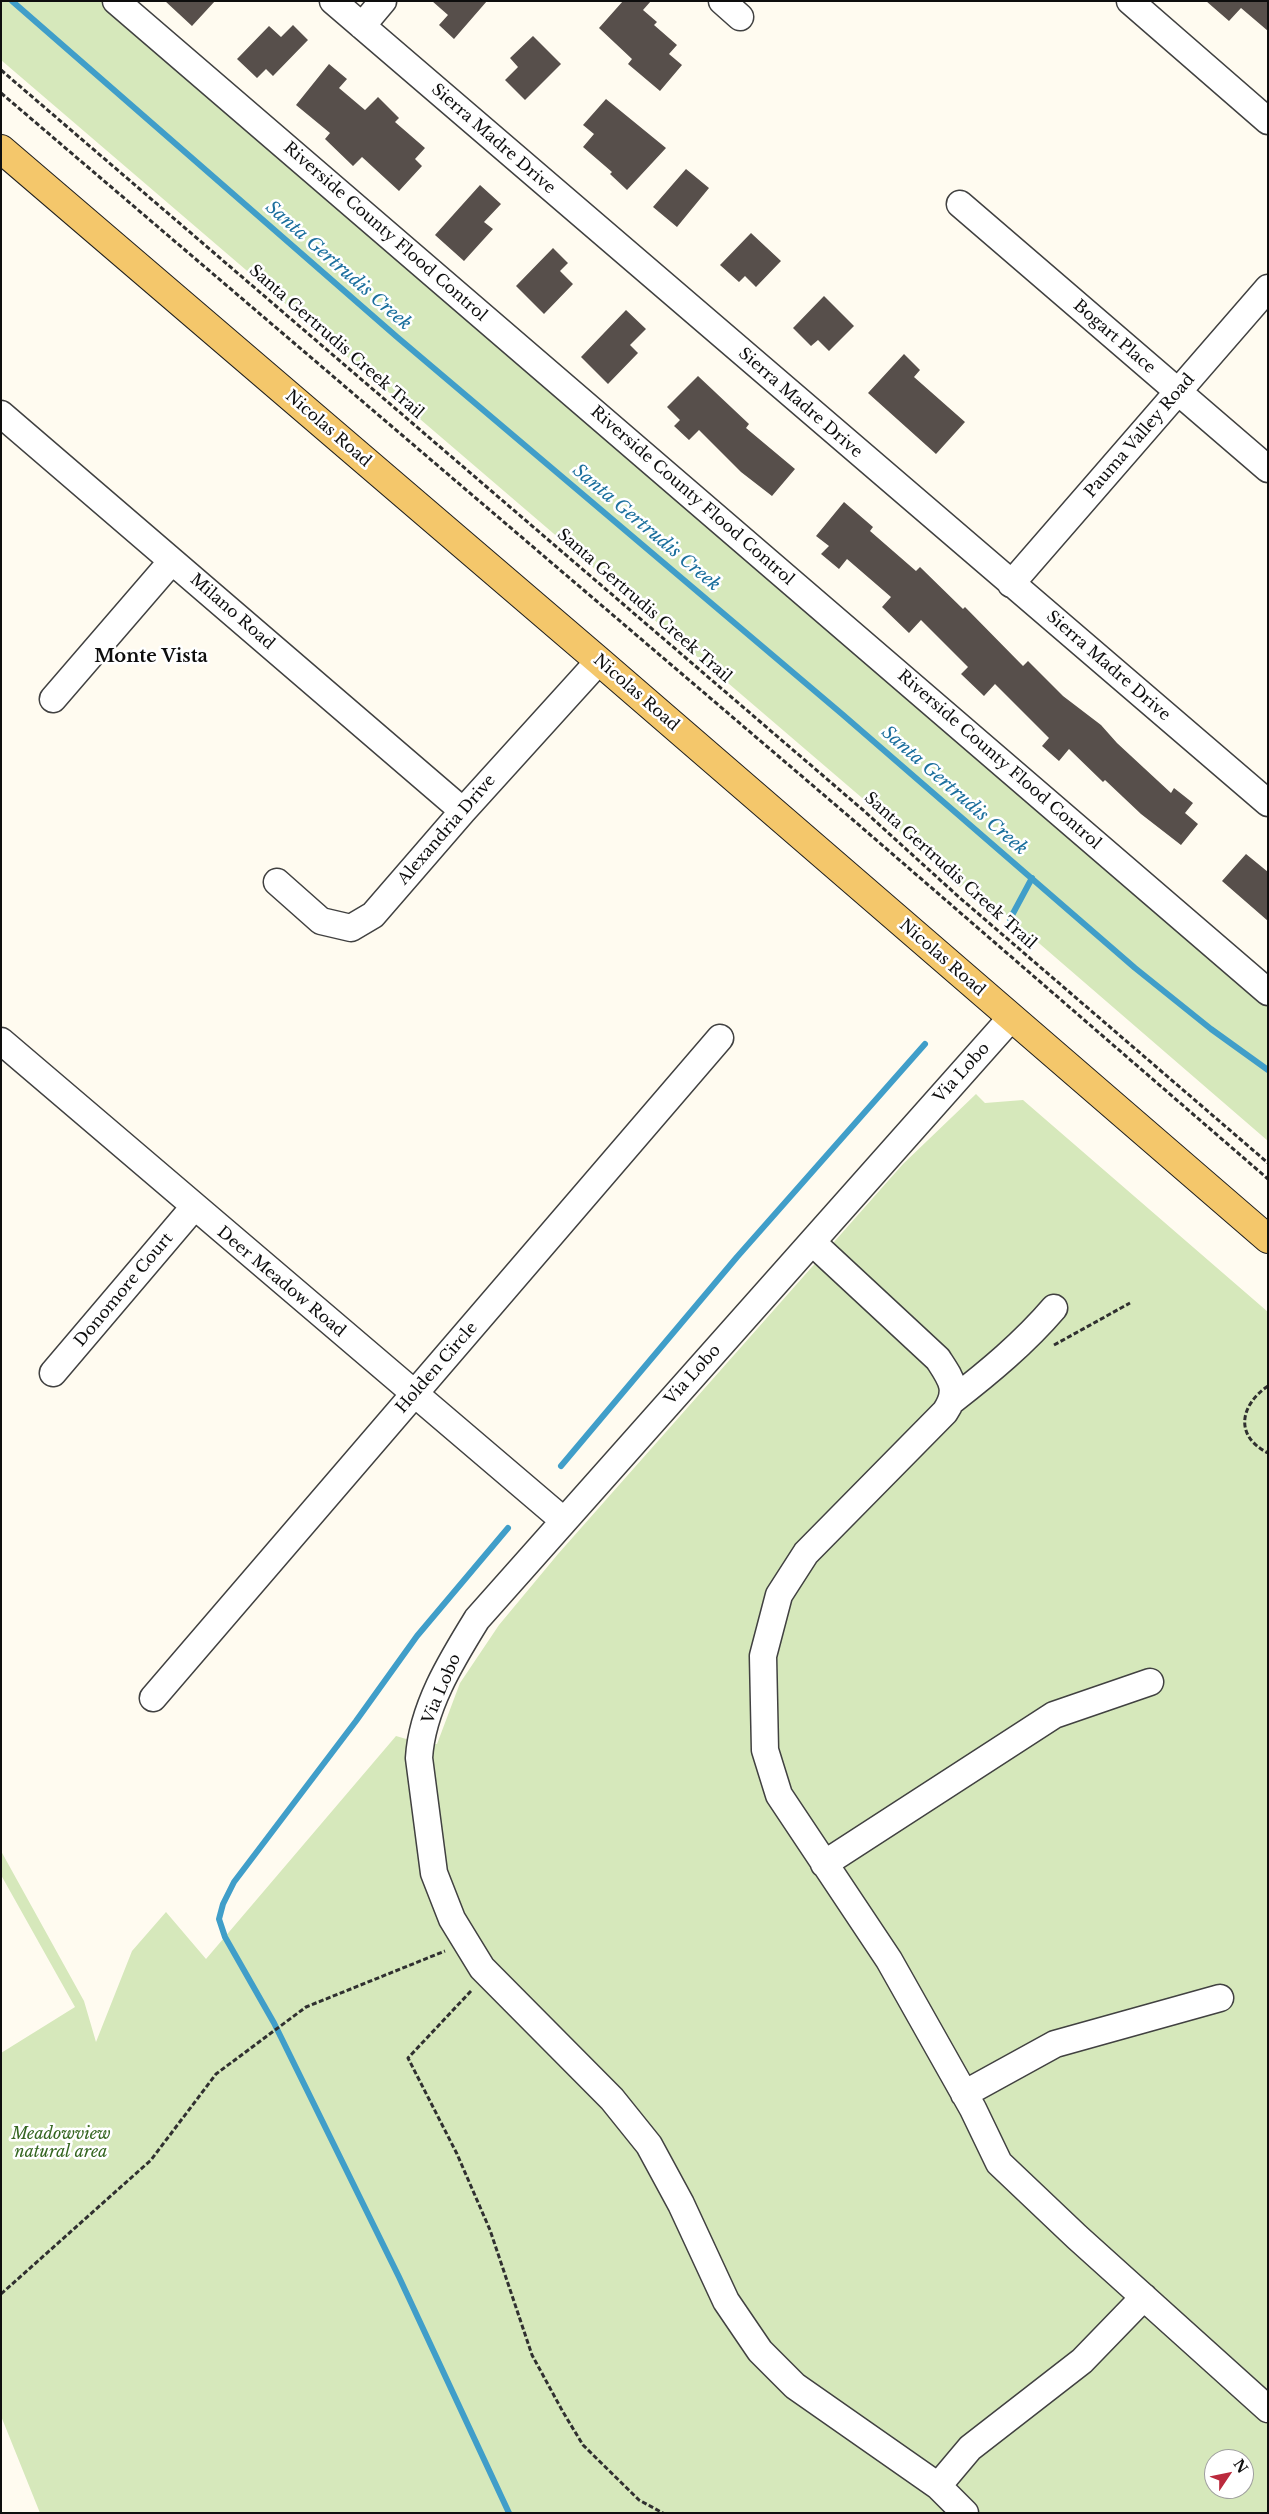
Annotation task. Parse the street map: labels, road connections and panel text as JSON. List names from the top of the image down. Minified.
{"streets":{"main road":["Nicolas Road"],"street":["Sierra Madre Drive","Riverside County Flood Control","Bogart Place","Pauma Valley Road","Milano Road","Alexandria Drive","Via Lobo","Deer Meadow Road","Donomore Court","Holden Circle"],"path":["Santa Gertrudis Creek Trail"]},"crossings":[["Sierra Madre Drive","Pauma Valley Road"],["Bogart Place","Pauma Valley Road"],["Nicolas Road","Alexandria Drive"],["Nicolas Road","Via Lobo"],["Milano Road","Alexandria Drive"],["Via Lobo","Deer Meadow Road"],["Deer Meadow Road","Donomore Court"],["Deer Meadow Road","Holden Circle"]],"districts":["Monte Vista"],"water":["Santa Gertrudis Creek"],"parks":["Meadowview natural area"],"north":"top right"}
